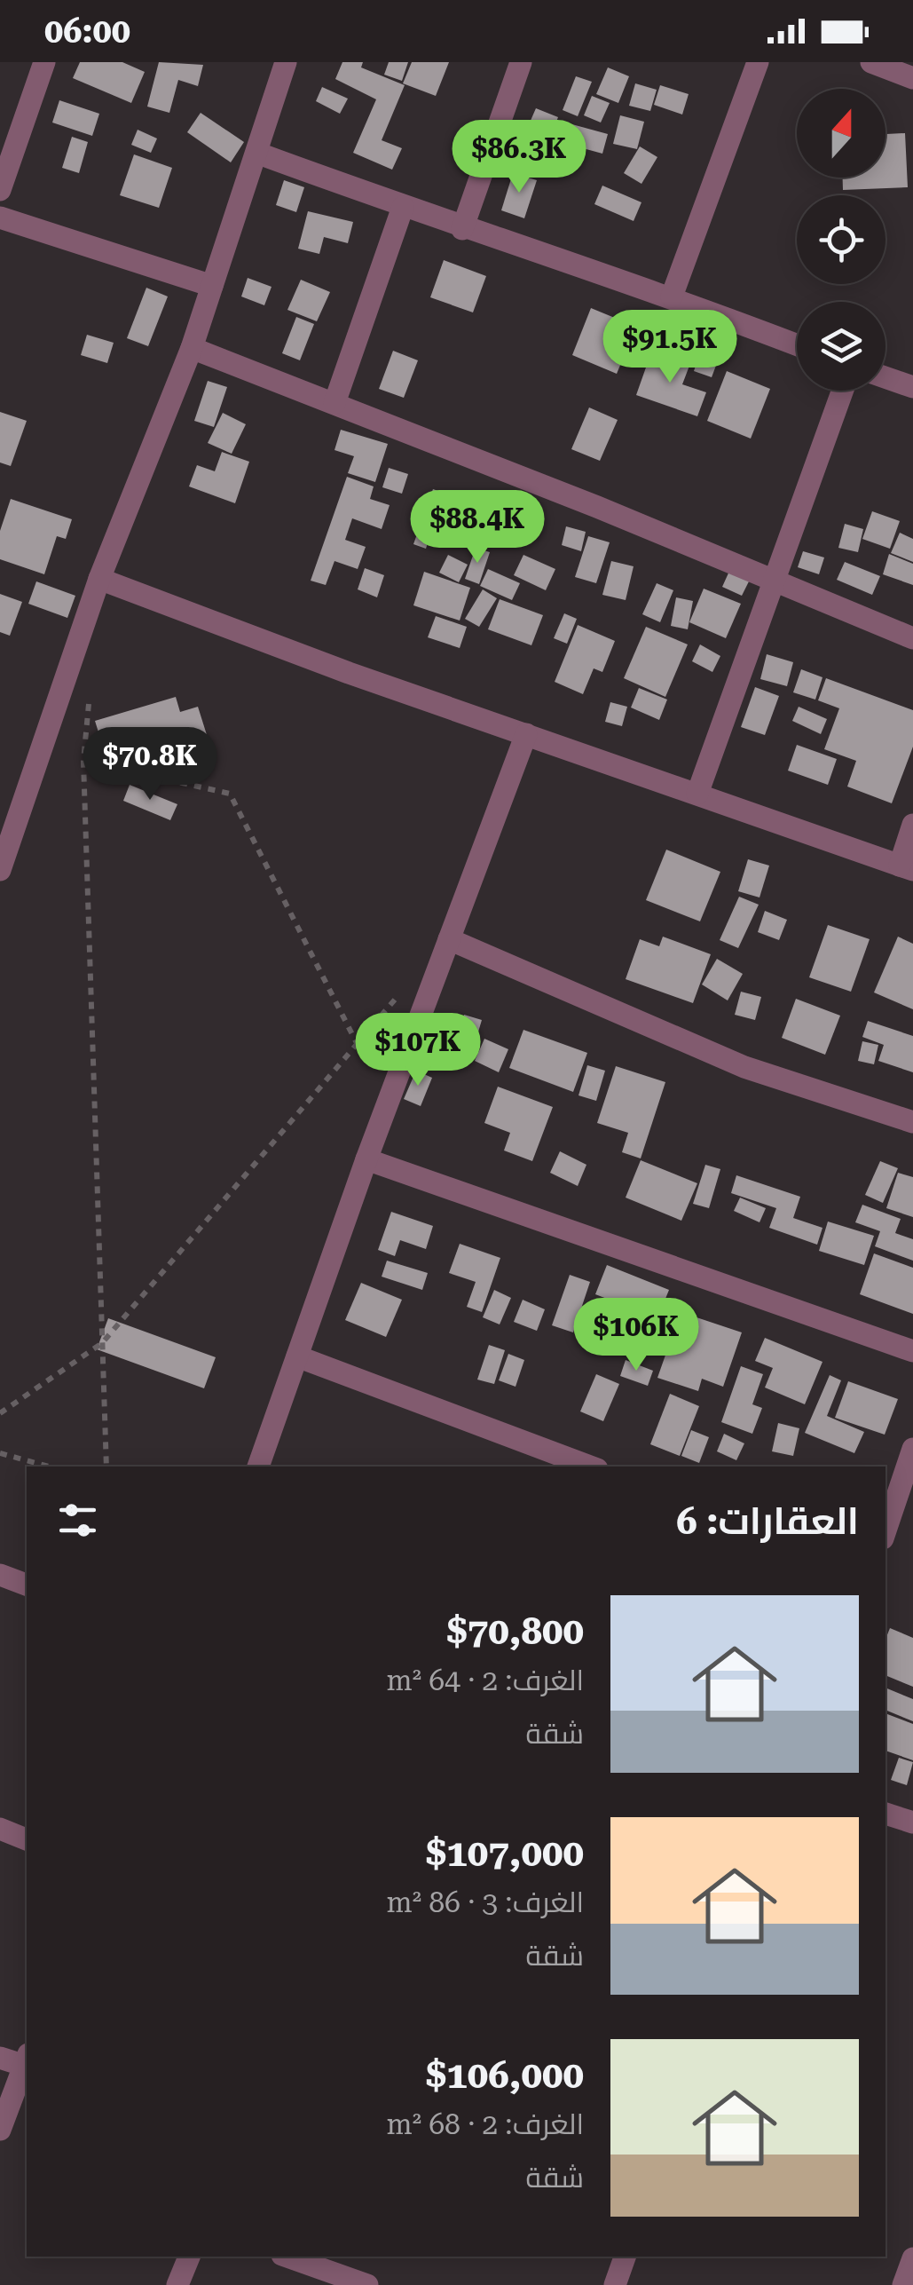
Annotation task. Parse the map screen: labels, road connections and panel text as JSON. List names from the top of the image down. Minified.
{"north":"top","page":{"status":"06:00","price":["$86.3K","$91.5K","$88.4K","$70.8K","$107K","$106K"],"heading":"العقارات: 6","list":[{"name":"$70,800","note":"الغرف: 2 · 64 m² · شقة"},{"name":"$107,000","note":"الغرف: 3 · 86 m² · شقة"},{"name":"$106,000","note":"الغرف: 2 · 68 m² · شقة"}]}}
